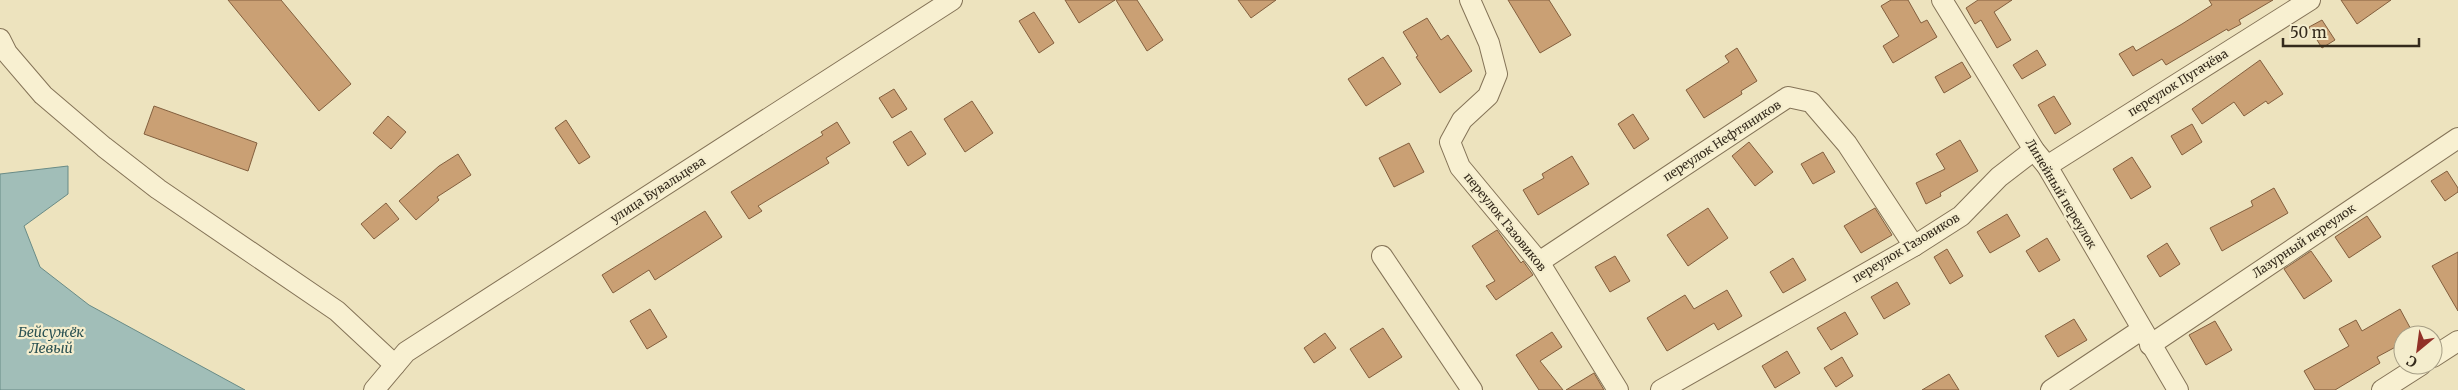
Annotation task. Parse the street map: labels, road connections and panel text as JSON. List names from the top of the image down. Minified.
{"streets":{"street":["переулок Пугачёва","переулок Нефтяников","улица Бувальцева","Линейный переулок","переулок Газовиков","Лазурный переулок"]},"crossings":[["переулок Пугачёва","Линейный переулок"],["переулок Нефтяников","переулок Газовиков"],["Линейный переулок","переулок Газовиков"],["Линейный переулок","Лазурный переулок"]],"water":["Бейсужёк Левый"],"scale_bar":"50 m","north":"bottom left"}
